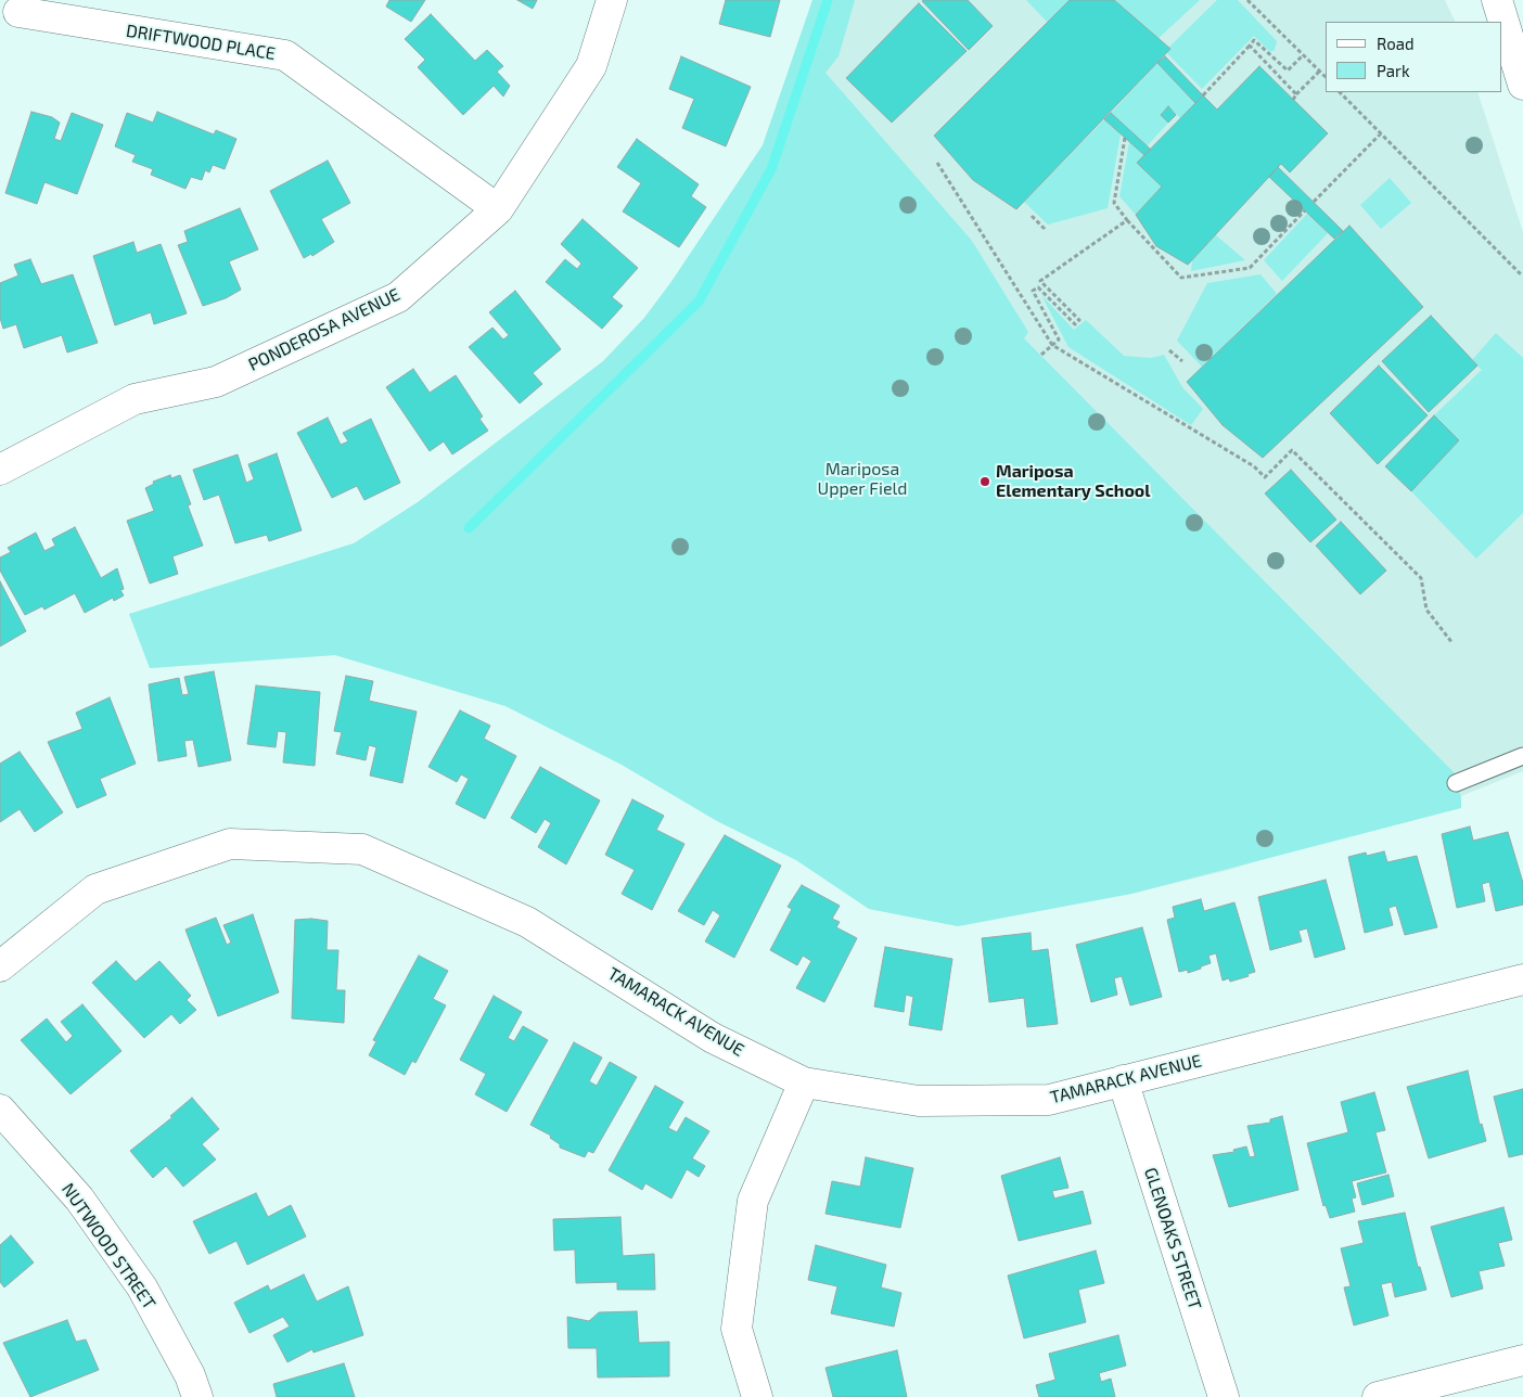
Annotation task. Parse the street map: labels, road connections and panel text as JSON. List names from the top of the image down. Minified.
{"streets":{"street":["DRIFTWOOD PLACE","PONDEROSA AVENUE","TAMARACK AVENUE","GLENOAKS STREET","NUTWOOD STREET"]},"crossings":[["DRIFTWOOD PLACE","PONDEROSA AVENUE"],["TAMARACK AVENUE","GLENOAKS STREET"]],"parks":["Mariposa Upper Field"],"places":["Mariposa Elementary School"],"legend":["Road","Park"]}
